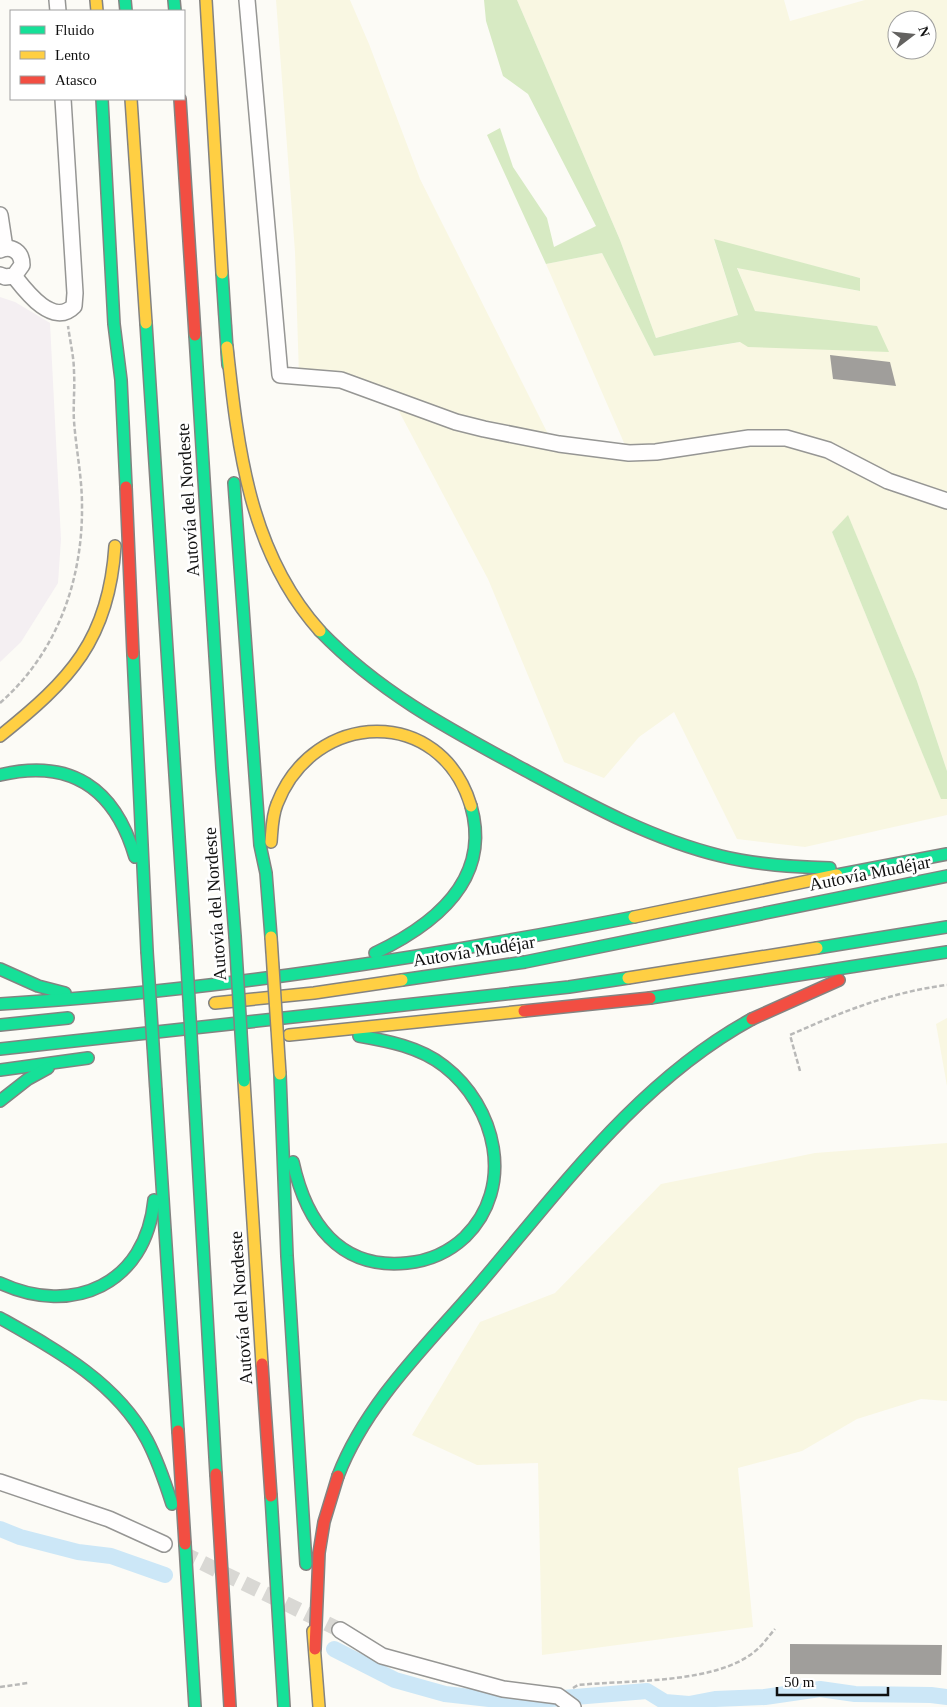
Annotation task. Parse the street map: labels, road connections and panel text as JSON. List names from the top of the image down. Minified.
{"streets":{"highway":["Autovía del Nordeste","Autovía Mudéjar"]},"legend":["Fluido","Lento","Atasco"],"scale_bar":"50 m","north":"right"}
